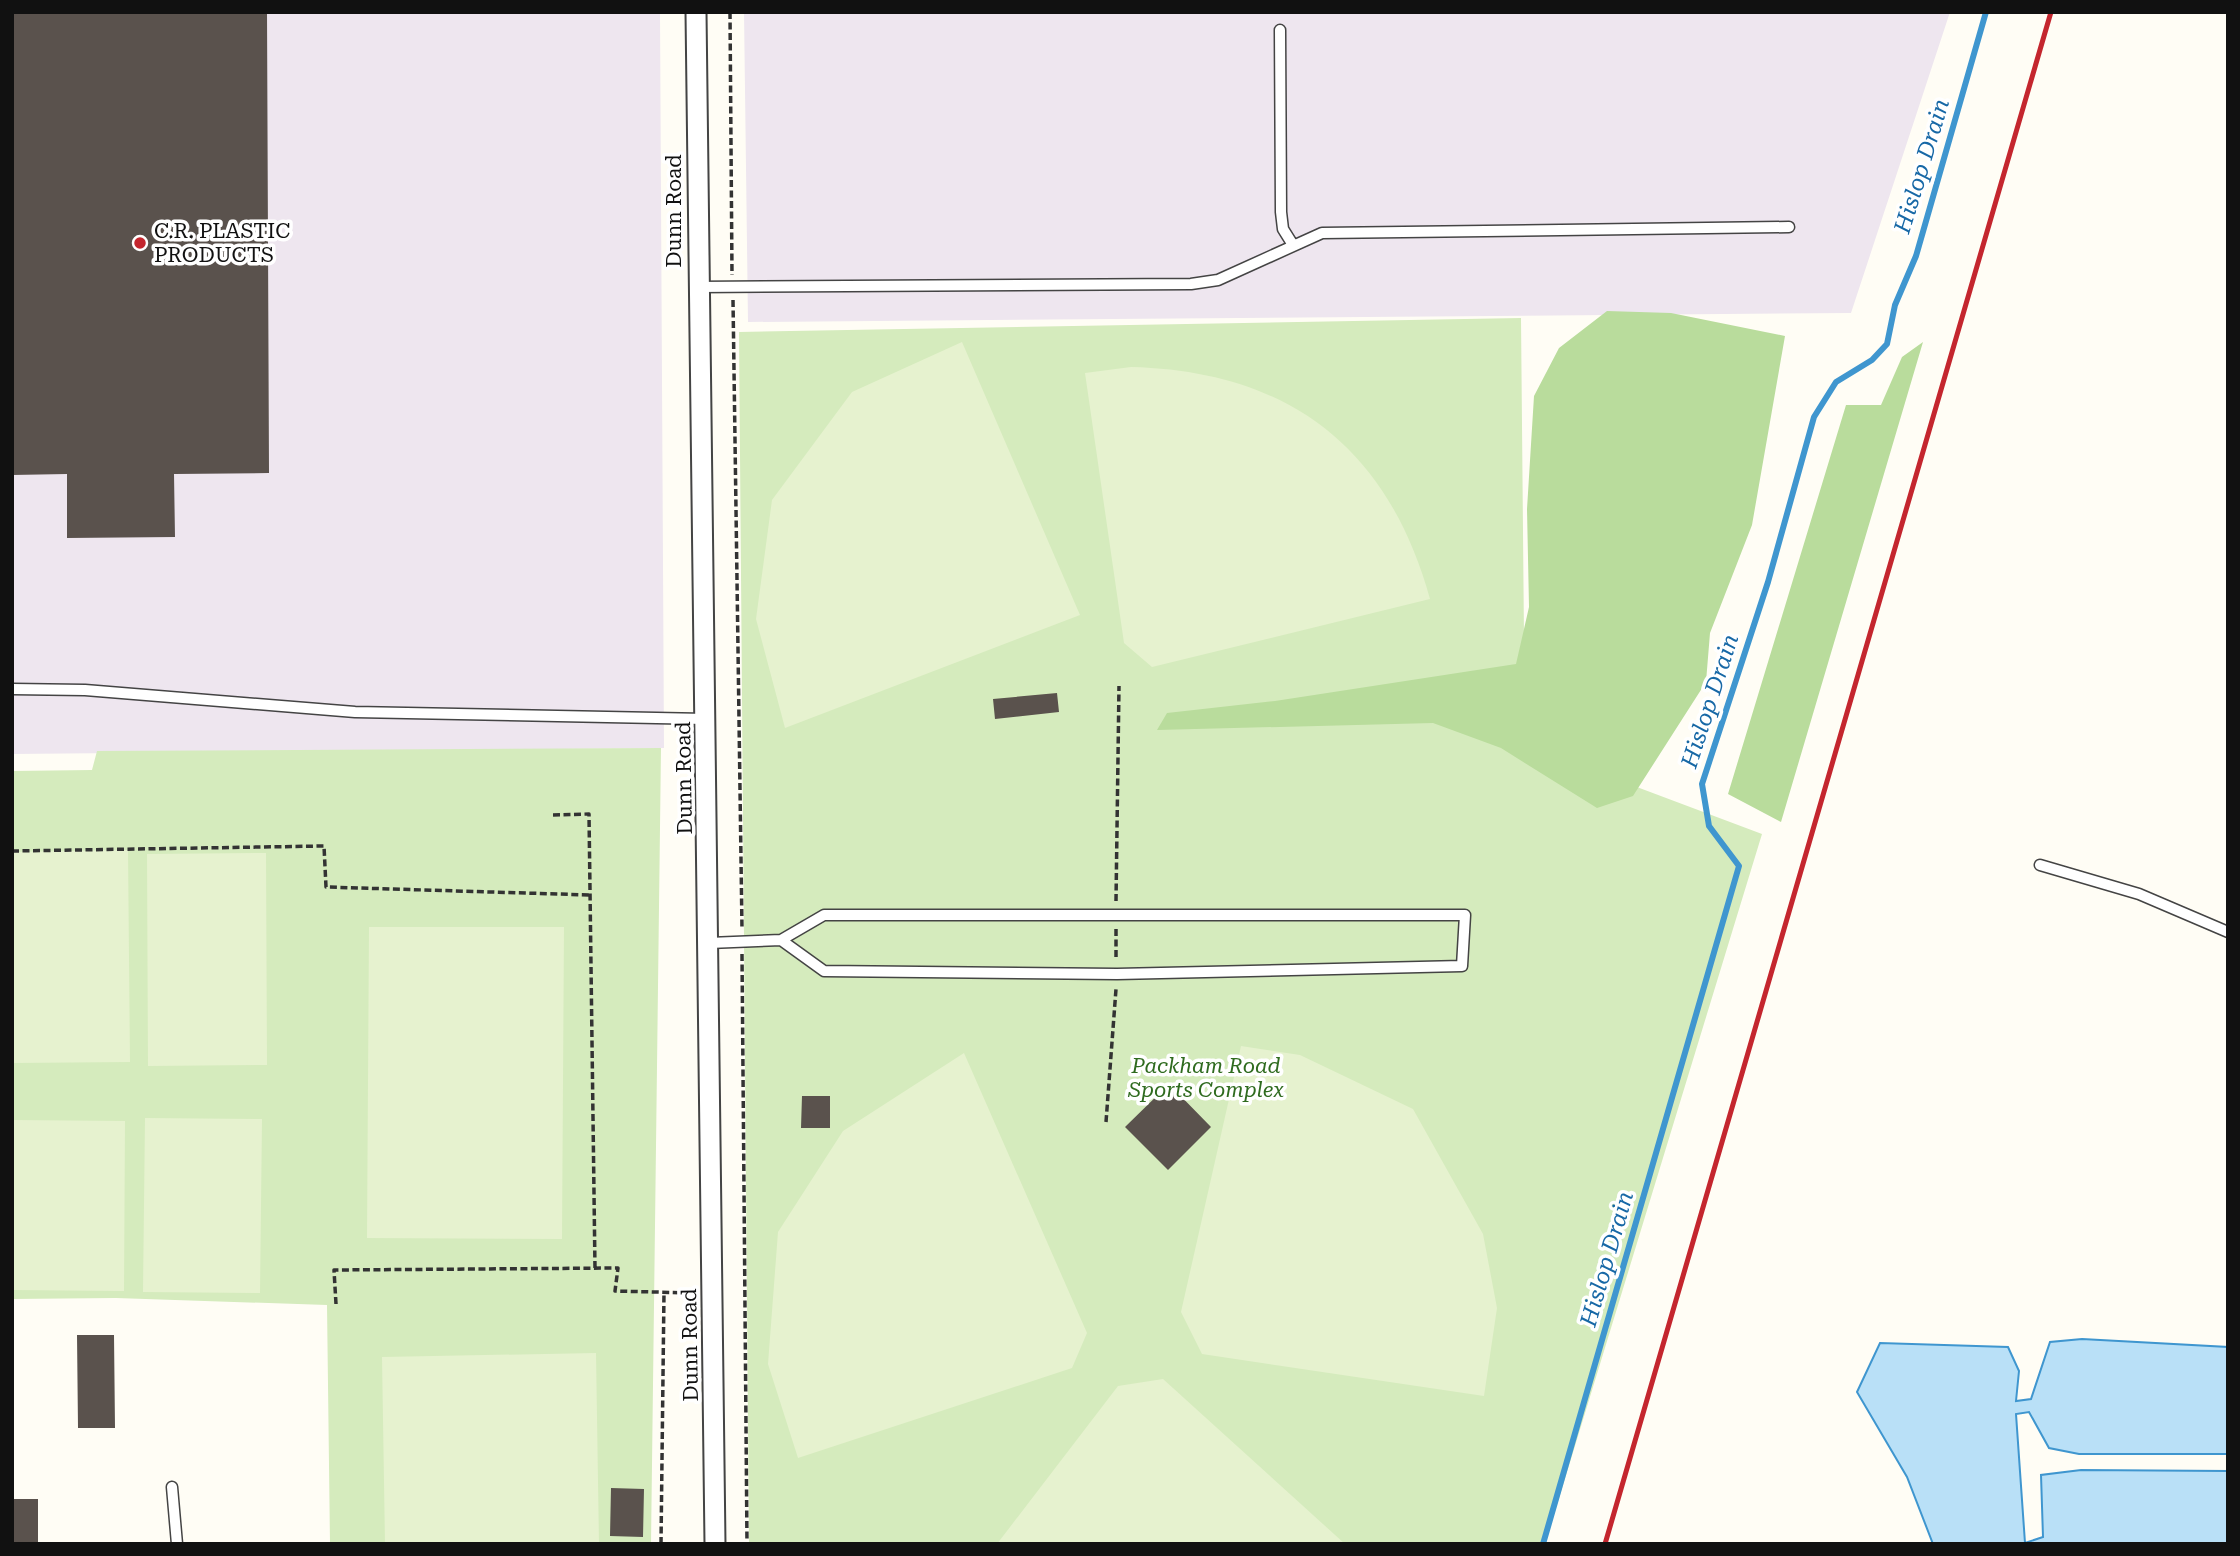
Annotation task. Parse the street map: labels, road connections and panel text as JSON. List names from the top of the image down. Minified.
{"streets":{"street":["Dunn Road"]},"water":["Hislop Drain"],"parks":["Packham Road Sports Complex"],"places":["C.R. PLASTIC PRODUCTS"]}
